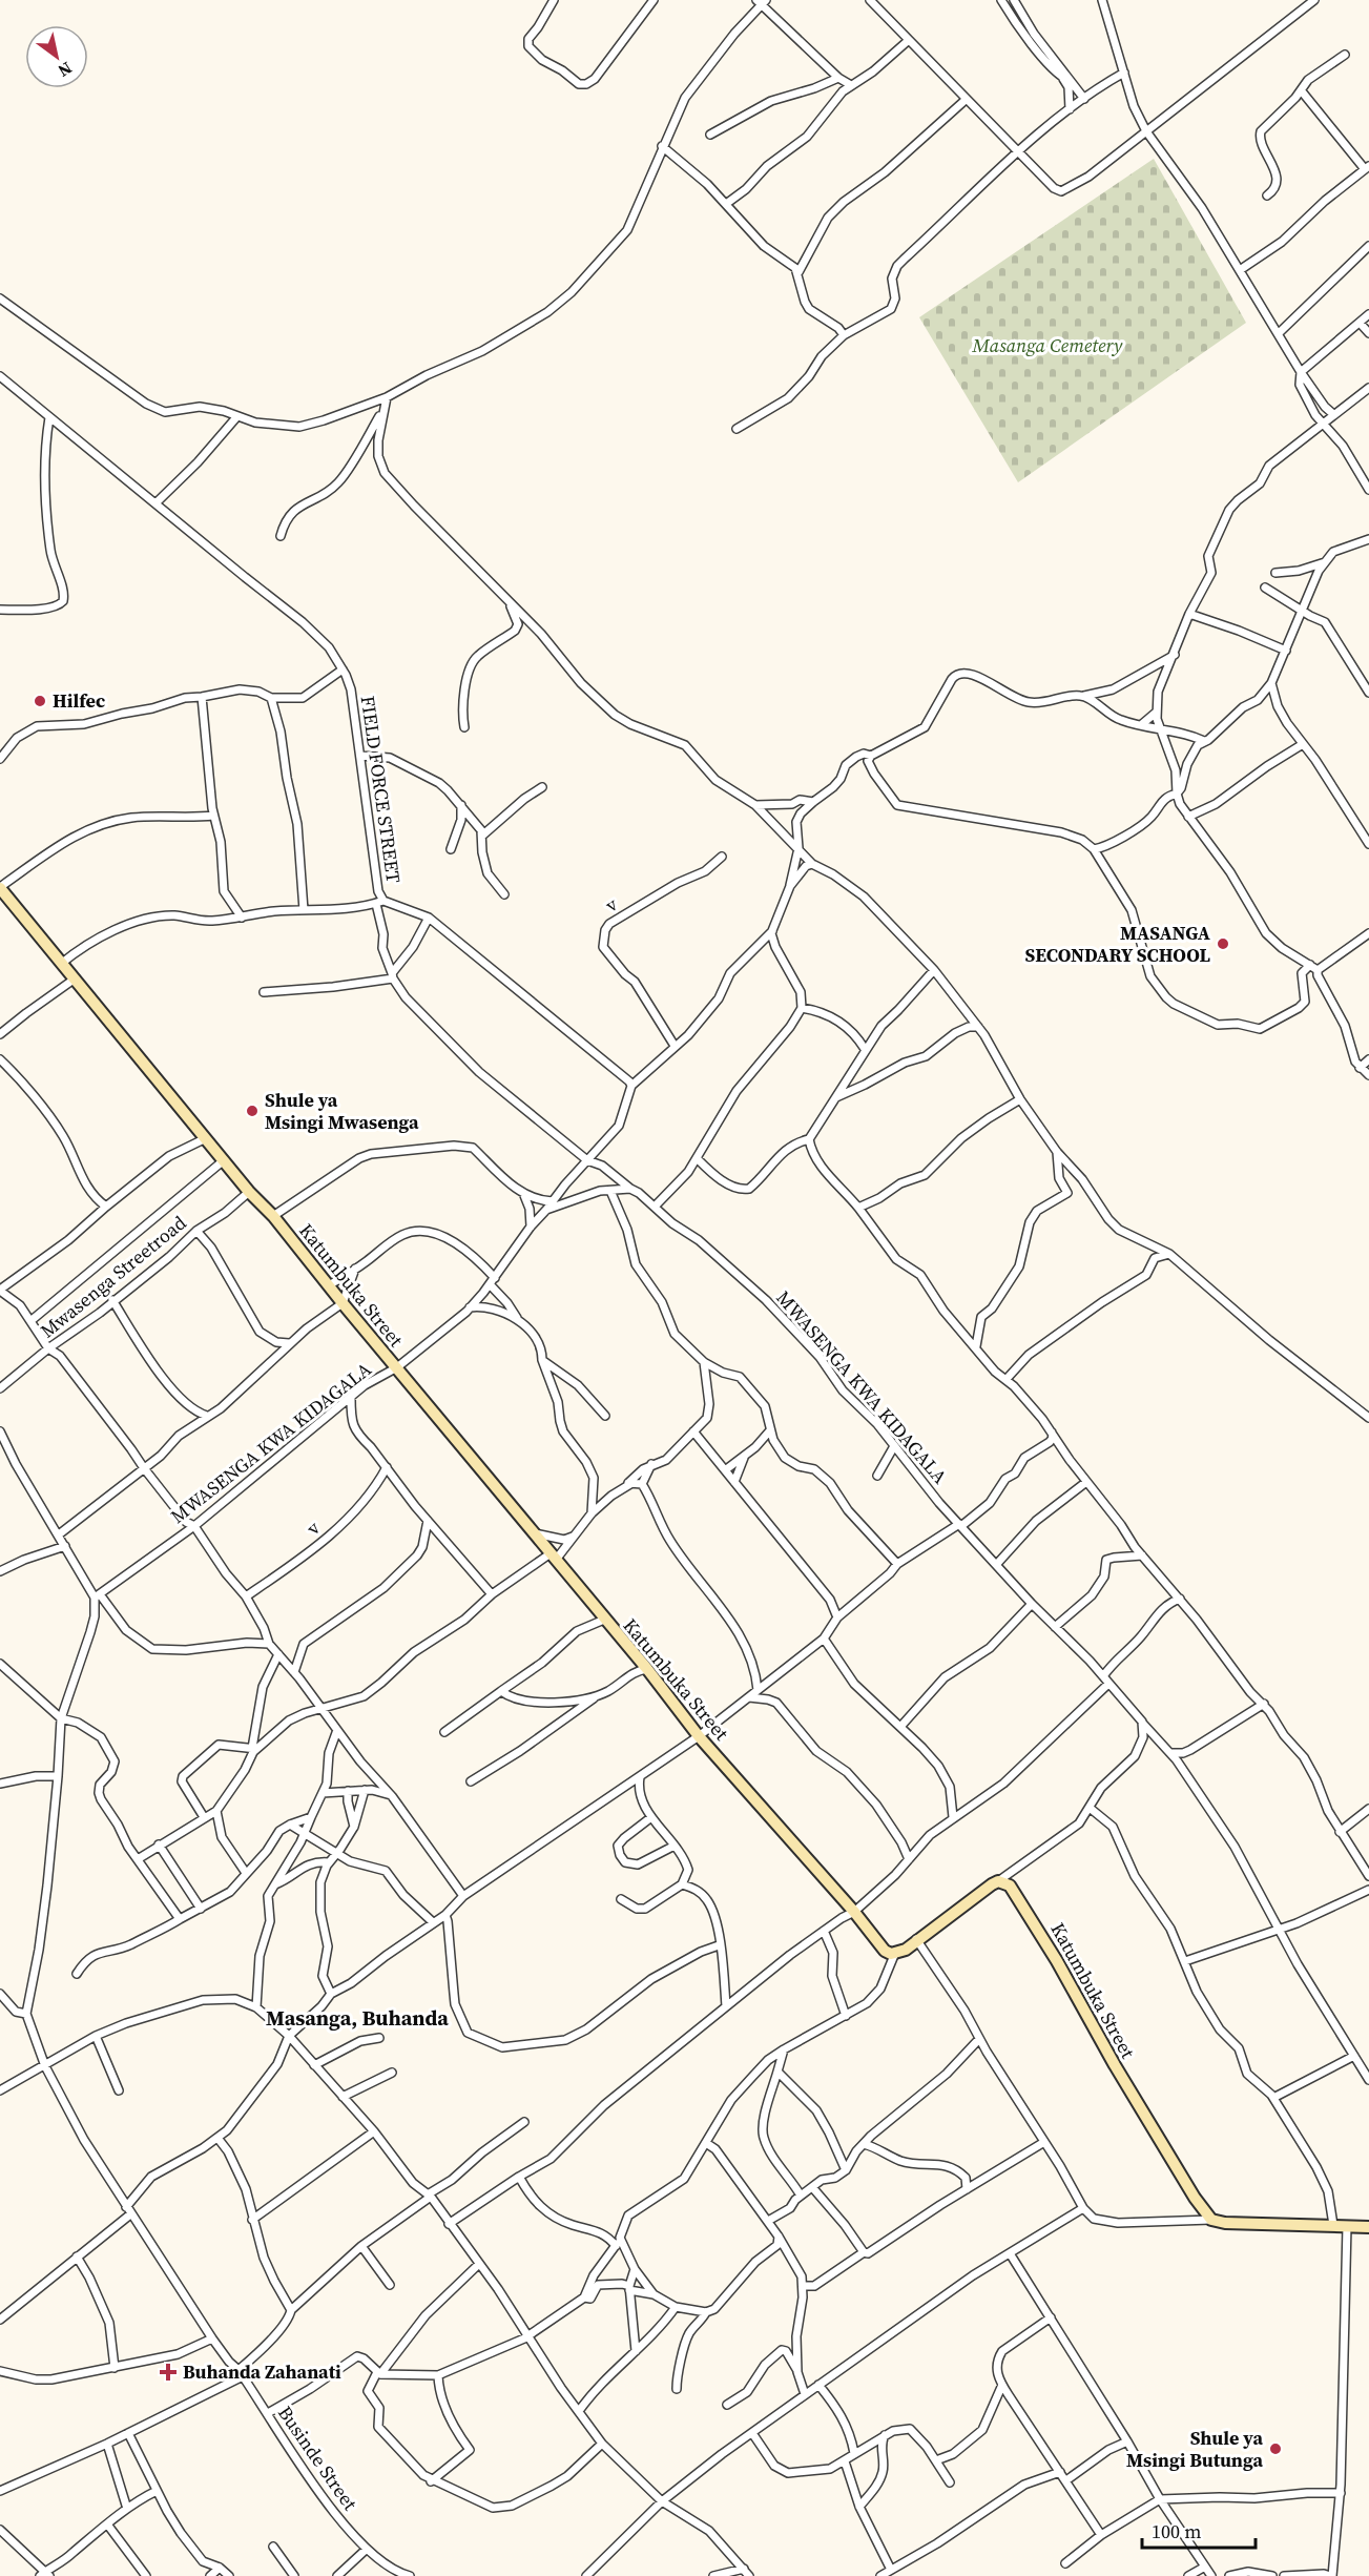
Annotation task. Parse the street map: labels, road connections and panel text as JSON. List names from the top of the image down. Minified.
{"streets":{"main road":["Katumbuka Street"],"street":["FIELD FORCE STREET","v","Mwasenga Streetroad","MWASENGA KWA KIDAGALA","Businde Street"]},"crossings":[["Mwasenga Streetroad","Katumbuka Street"],["Katumbuka Street","MWASENGA KWA KIDAGALA"]],"districts":["Masanga, Buhanda"],"parks":["Masanga Cemetery"],"places":{"other":["Hilfec","MASANGA SECONDARY SCHOOL","Shule ya Msingi Mwasenga","Shule ya Msingi Butunga"],"health":["Buhanda Zahanati"]},"scale_bar":"100 m","north":"bottom right"}
